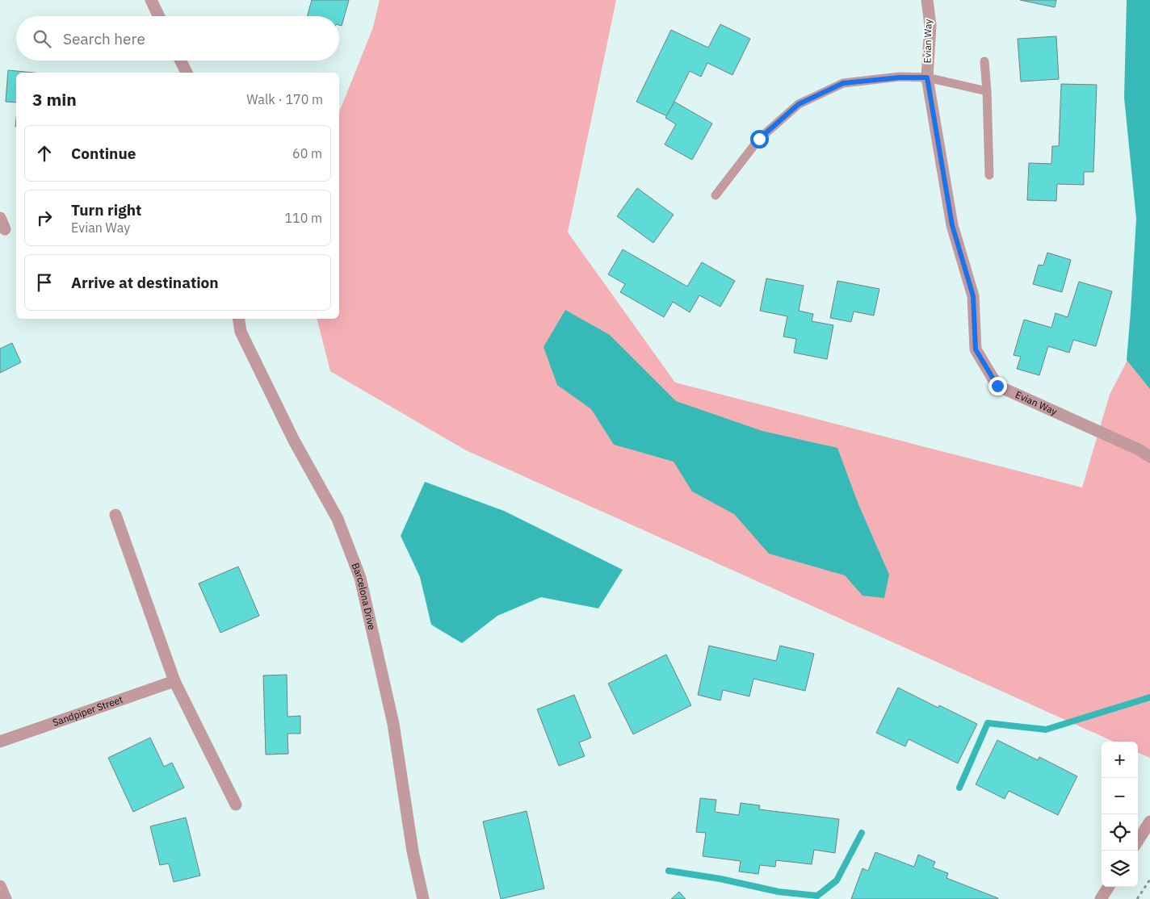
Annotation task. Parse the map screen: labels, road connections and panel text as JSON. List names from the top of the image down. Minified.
{"streets":{"street":["Evian Way","Barcelona Drive","Sandpiper Street"]},"page":{"search":"Search here","heading":["3 min","Walk · 170 m"],"list":[["Continue","60 m"],["Turn right","Evian Way","110 m"],"Arrive at destination"],"map_buttons":["+","−"]}}
